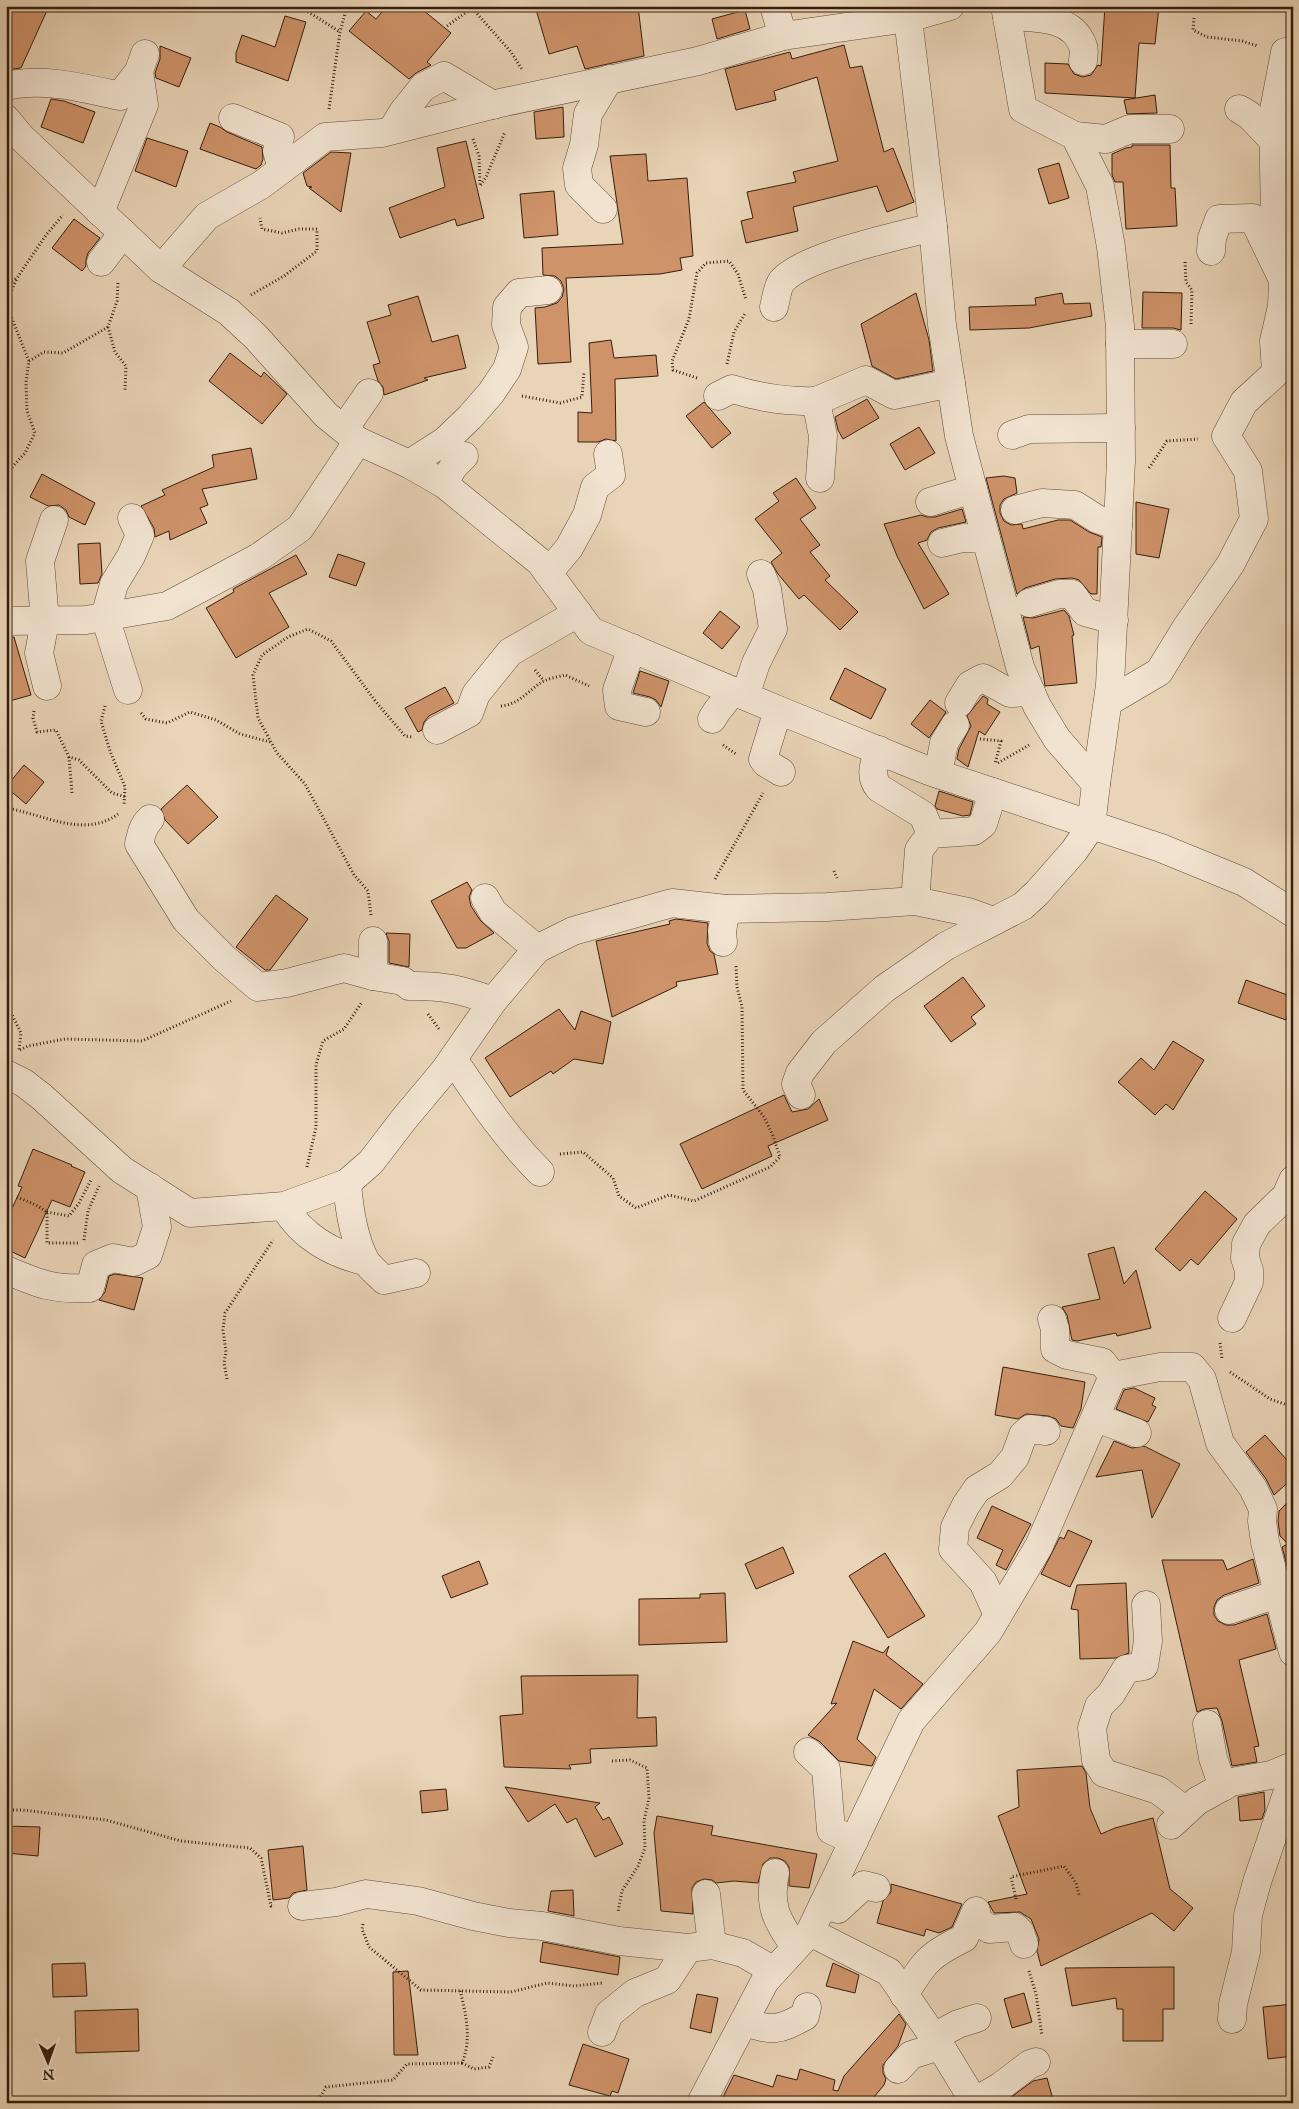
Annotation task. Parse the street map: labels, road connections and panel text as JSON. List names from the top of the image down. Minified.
{"north":"bottom"}
